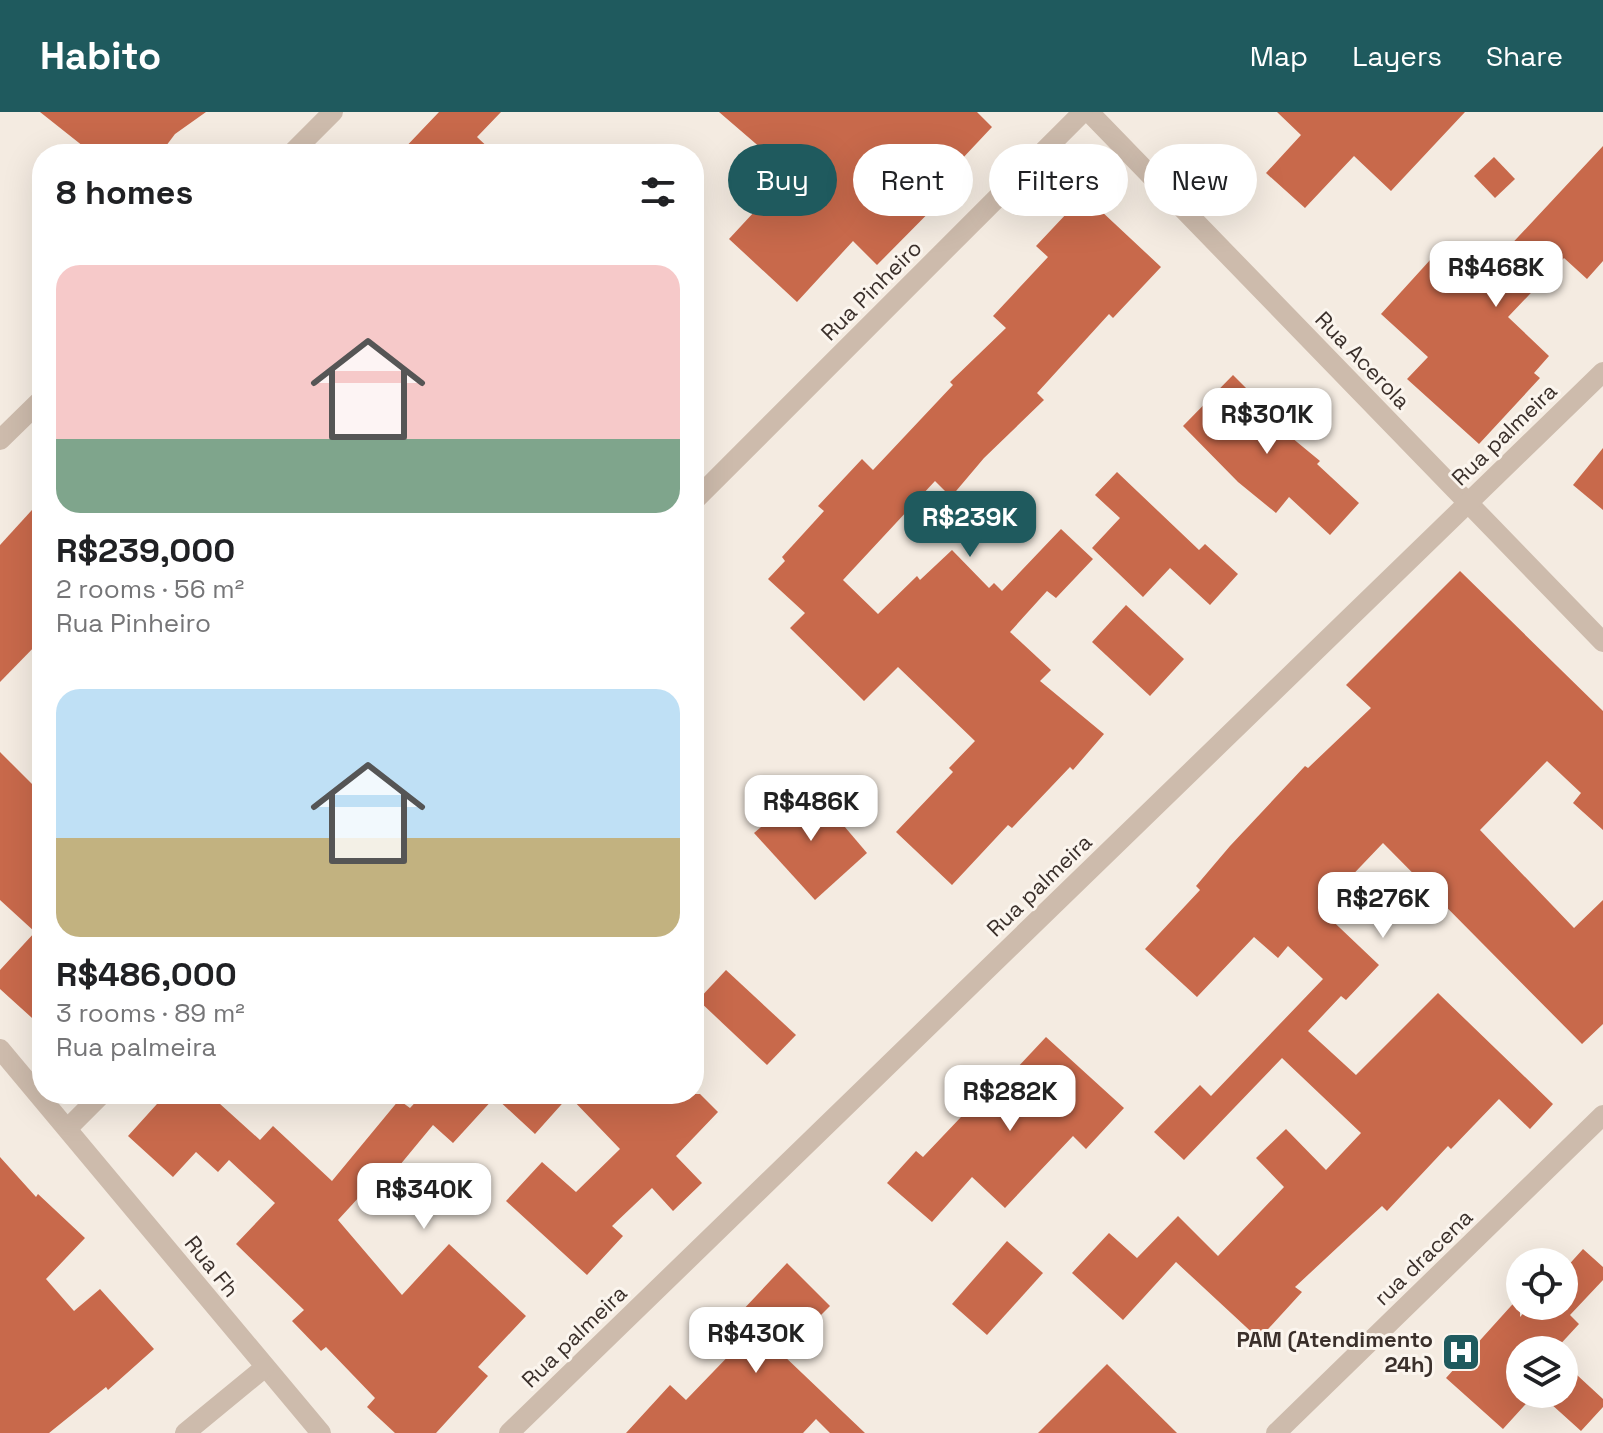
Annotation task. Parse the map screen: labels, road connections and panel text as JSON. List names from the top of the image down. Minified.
{"streets":{"street":["Rua Pinheiro","Rua Acerola","Rua palmeira","rua dracena","Rua Fh"]},"crossings":[["Rua Acerola","Rua palmeira"]],"places":{"hospital":["PAM (Atendimento 24h)"]},"page":{"header":"Habito","nav":["Map","Layers","Share"],"chip":["Buy","Rent","Filters","New"],"heading":"8 homes","list":[{"name":"R$239,000","note":"2 rooms · 56 m² · Rua Pinheiro"},{"name":"R$486,000","note":"3 rooms · 89 m² · Rua palmeira"}],"price":["R$468K","R$301K","R$239K","R$486K","R$276K","R$282K","R$340K","R$430K"]}}
